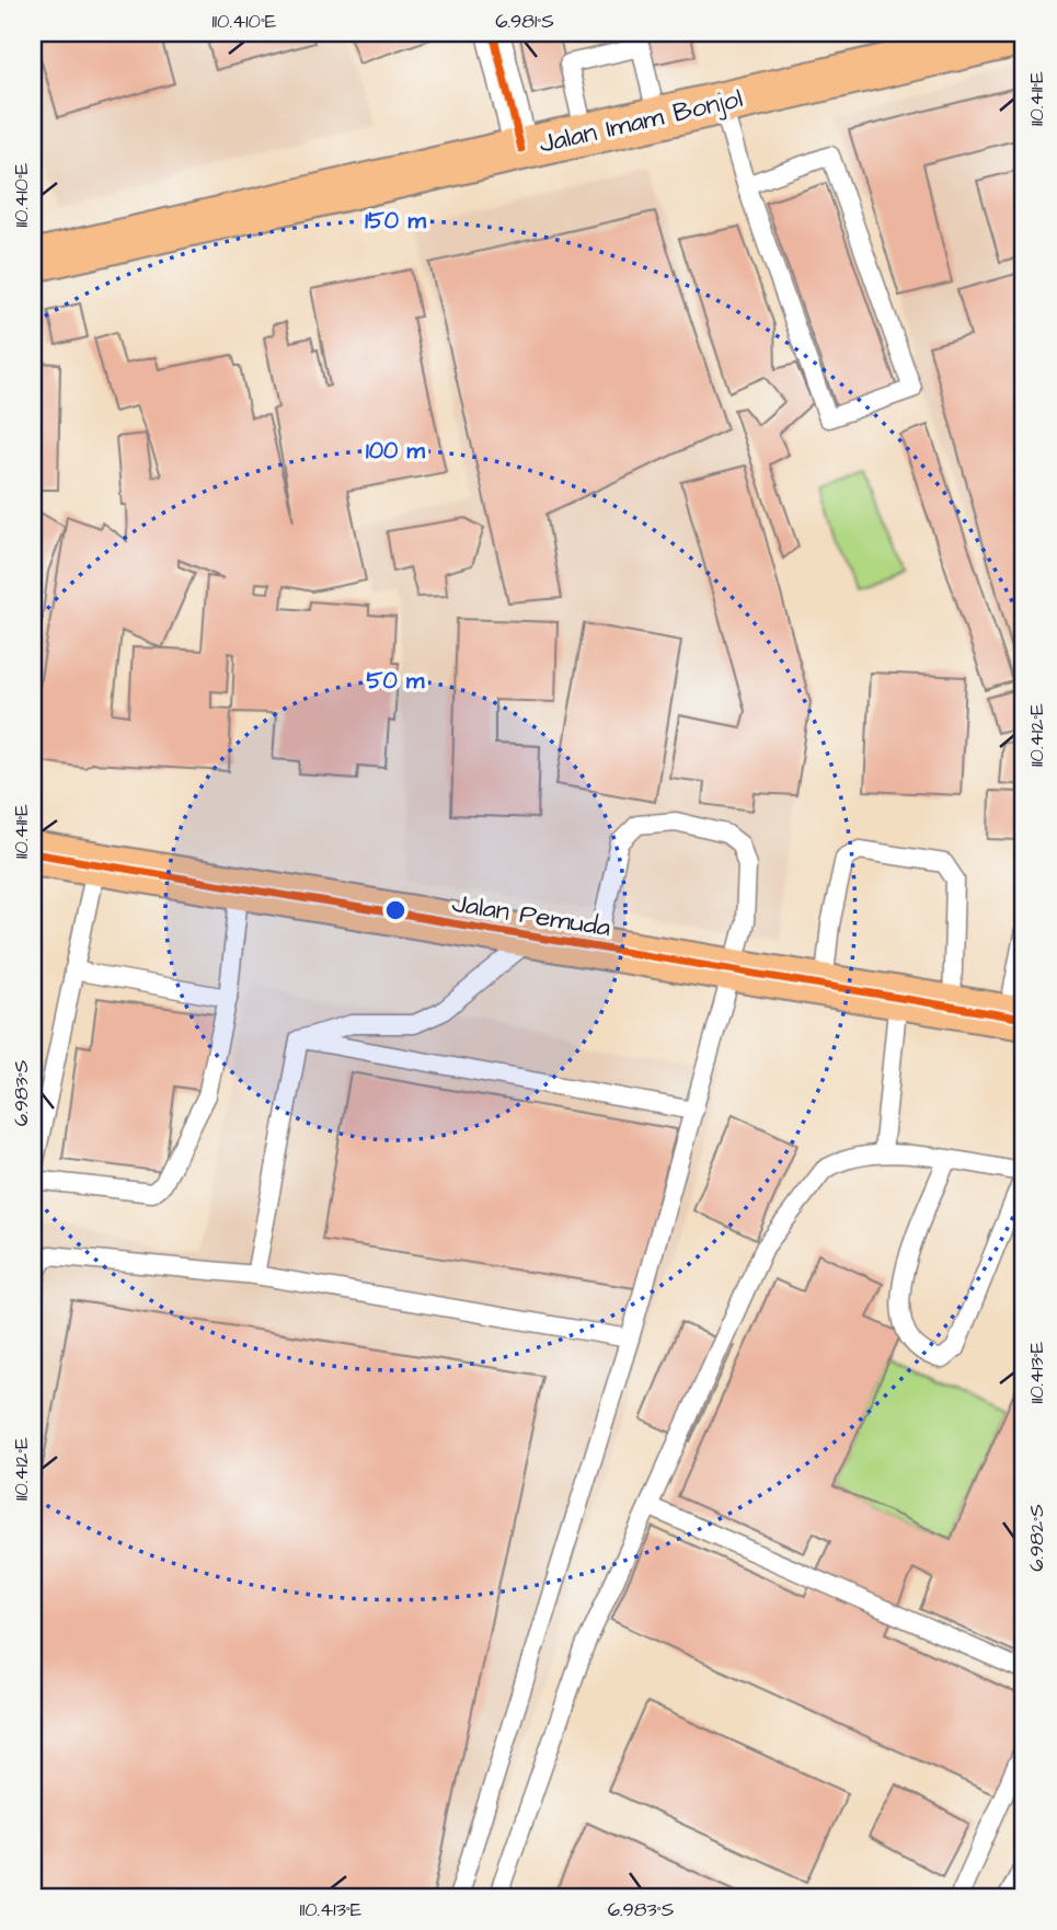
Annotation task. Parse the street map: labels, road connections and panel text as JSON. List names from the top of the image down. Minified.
{"streets":{"main road":["Jalan Imam Bonjol","Jalan Pemuda"]},"coordinates":["110.410°E","6.981°S","110.411°E","110.412°E","6.983°S","110.413°E","6.982°S"],"rings":["150 m","100 m","50 m"]}
